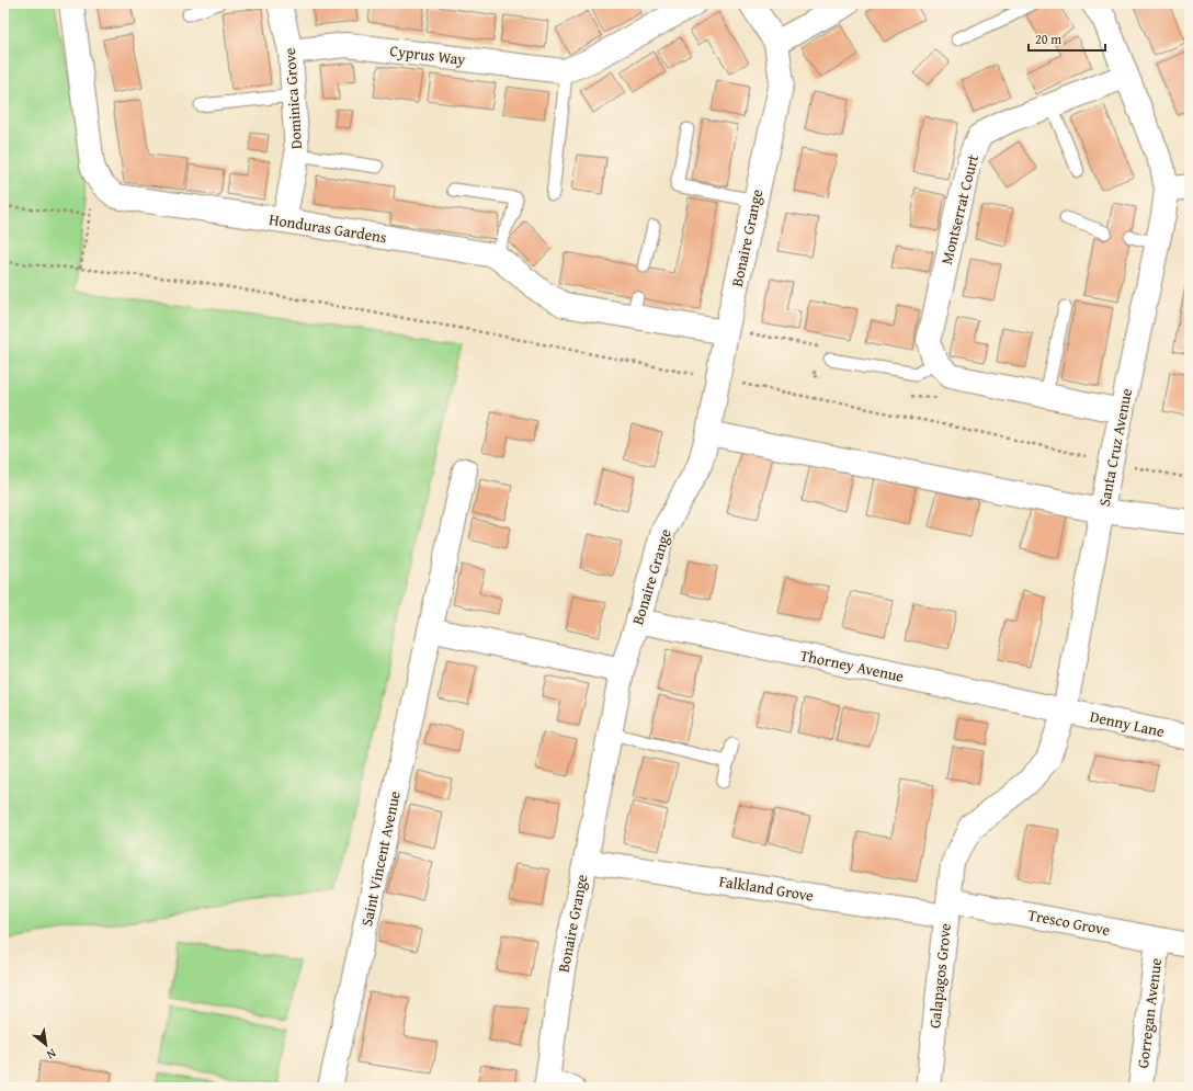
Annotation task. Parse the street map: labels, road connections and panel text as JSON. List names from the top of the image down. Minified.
{"streets":{"street":["Cyprus Way","Dominica Grove","Montserrat Court","Honduras Gardens","Bonaire Grange","Santa Cruz Avenue","Thorney Avenue","Denny Lane","Saint Vincent Avenue","Falkland Grove","Tresco Grove","Galapagos Grove","Gorregan Avenue"]},"crossings":[["Cyprus Way","Dominica Grove"],["Dominica Grove","Honduras Gardens"],["Montserrat Court","Santa Cruz Avenue"],["Honduras Gardens","Bonaire Grange"],["Bonaire Grange","Thorney Avenue"],["Bonaire Grange","Falkland Grove"],["Santa Cruz Avenue","Thorney Avenue"],["Santa Cruz Avenue","Denny Lane"],["Santa Cruz Avenue","Galapagos Grove"],["Thorney Avenue","Denny Lane"],["Falkland Grove","Tresco Grove"],["Falkland Grove","Galapagos Grove"],["Tresco Grove","Galapagos Grove"],["Tresco Grove","Gorregan Avenue"]],"scale_bar":"20 m","north":"bottom right"}
